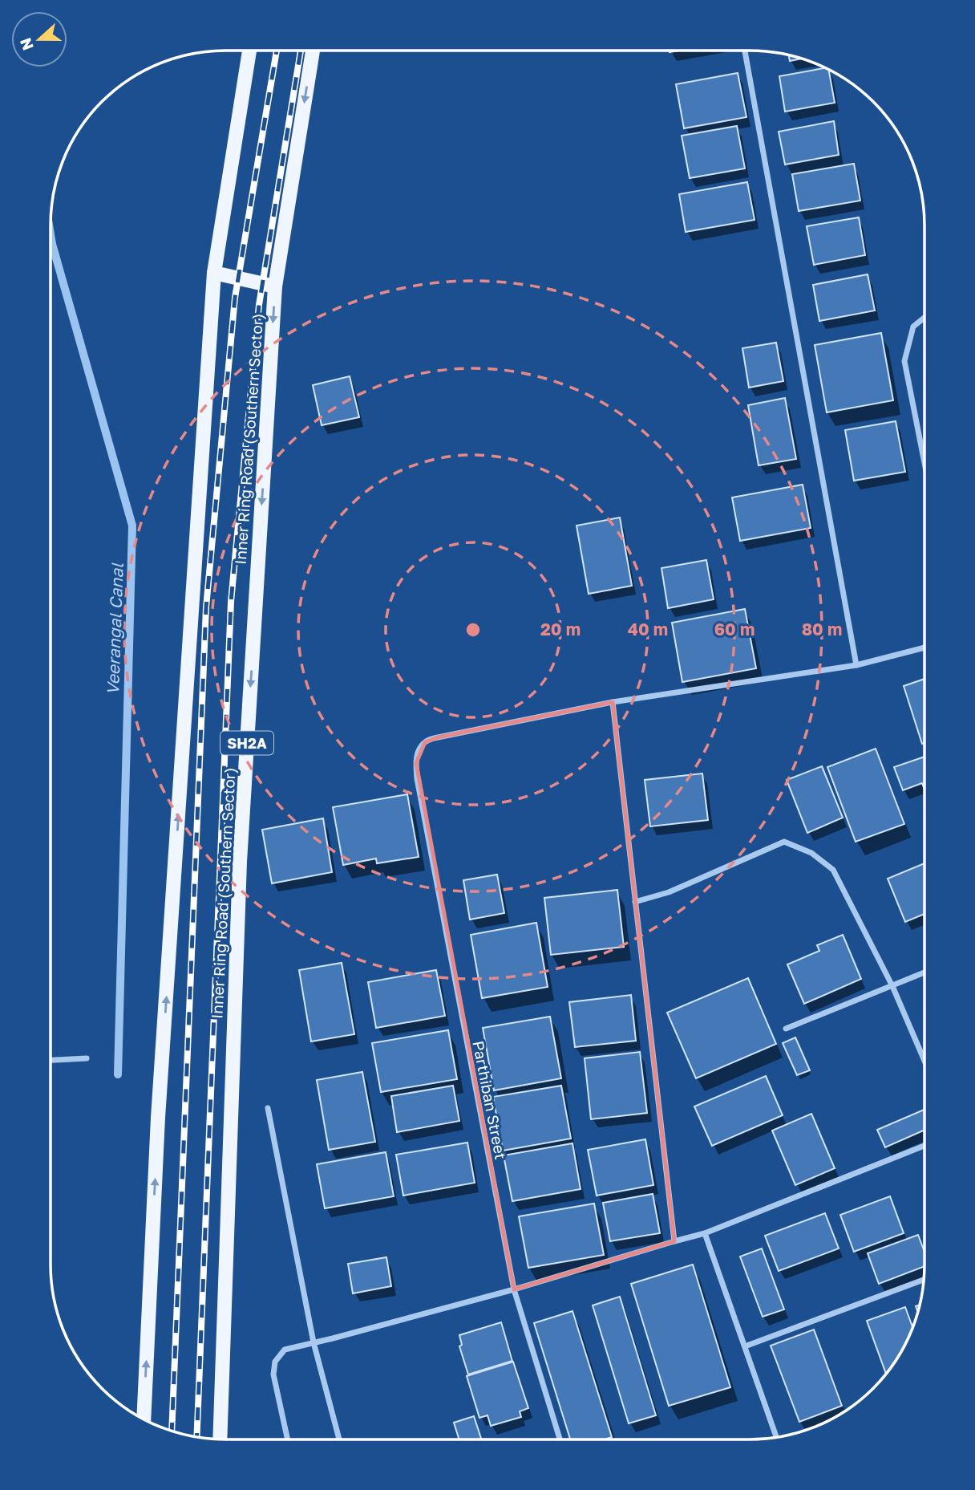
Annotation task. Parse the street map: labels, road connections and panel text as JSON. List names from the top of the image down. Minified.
{"streets":{"main road":["Inner Ring Road (Southern Sector)","SH2A"],"street":["Parthiban Street"]},"water":["Veerangal Canal"],"north":"left","rings":["20 m","40 m","60 m","80 m"]}
